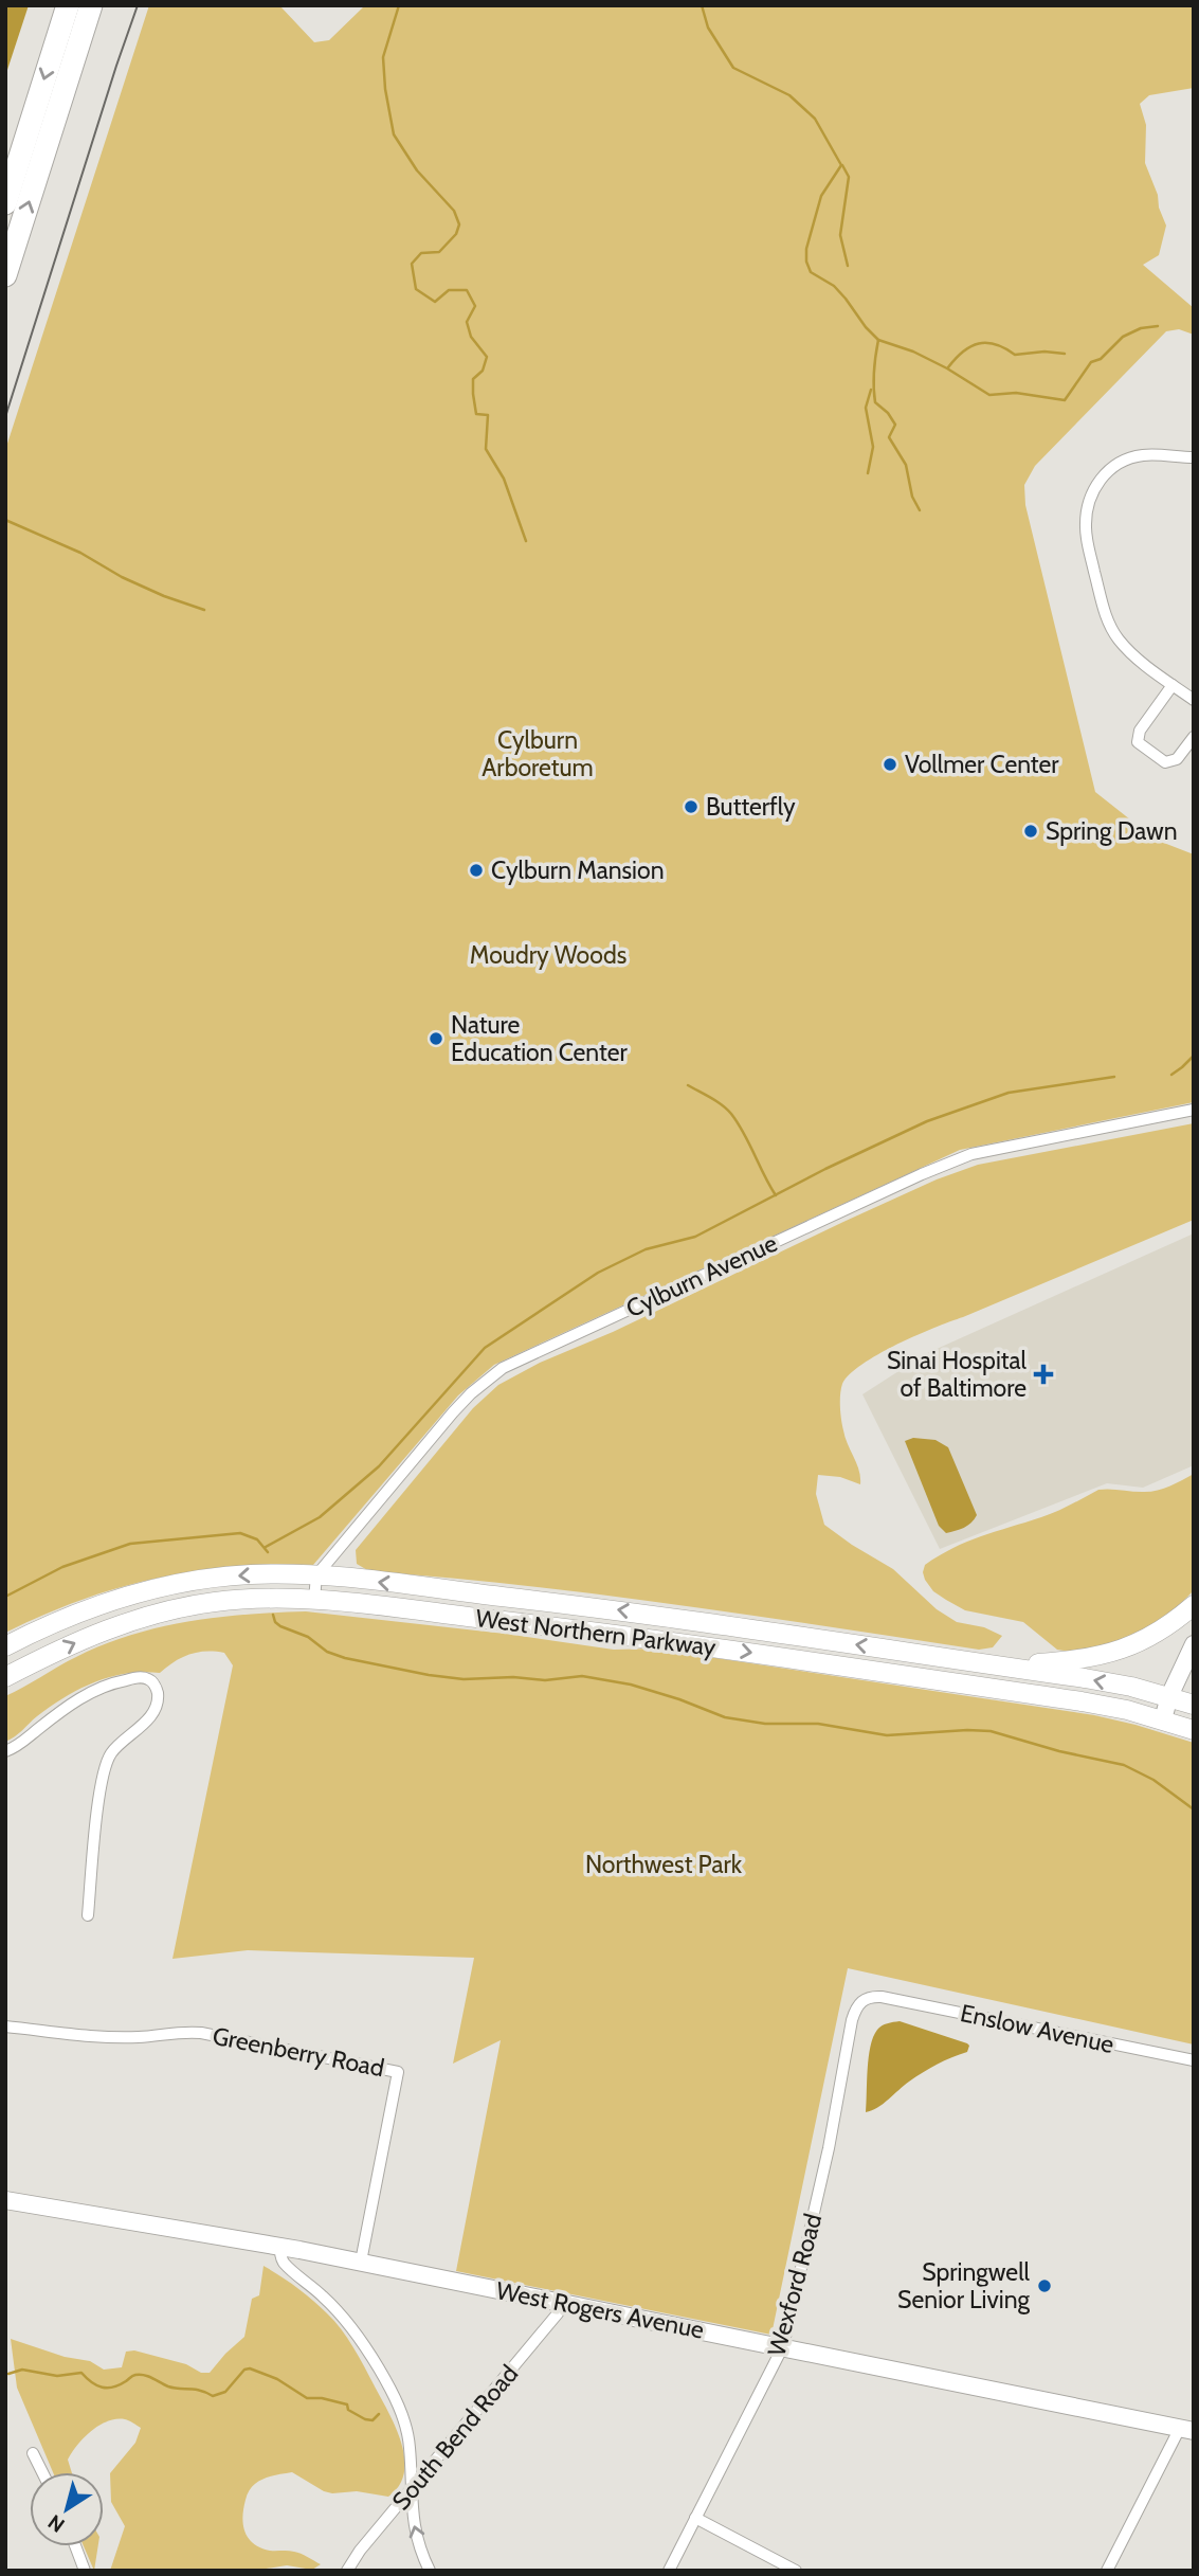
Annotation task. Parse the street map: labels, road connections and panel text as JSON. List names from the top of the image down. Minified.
{"streets":{"main road":["West Northern Parkway"],"street":["Cylburn Avenue","Enslow Avenue","Greenberry Road","Wexford Road","West Rogers Avenue","South Bend Road"]},"crossings":[["Cylburn Avenue","West Northern Parkway"],["Enslow Avenue","Wexford Road"],["Greenberry Road","West Rogers Avenue"],["Wexford Road","West Rogers Avenue"],["West Rogers Avenue","South Bend Road"]],"parks":["Cylburn Arboretum","Moudry Woods","Northwest Park"],"places":{"other":["Vollmer Center","Butterfly","Spring Dawn","Cylburn Mansion","Nature Education Center","Springwell Senior Living"],"health":["Sinai Hospital of Baltimore"]},"north":"bottom left"}
